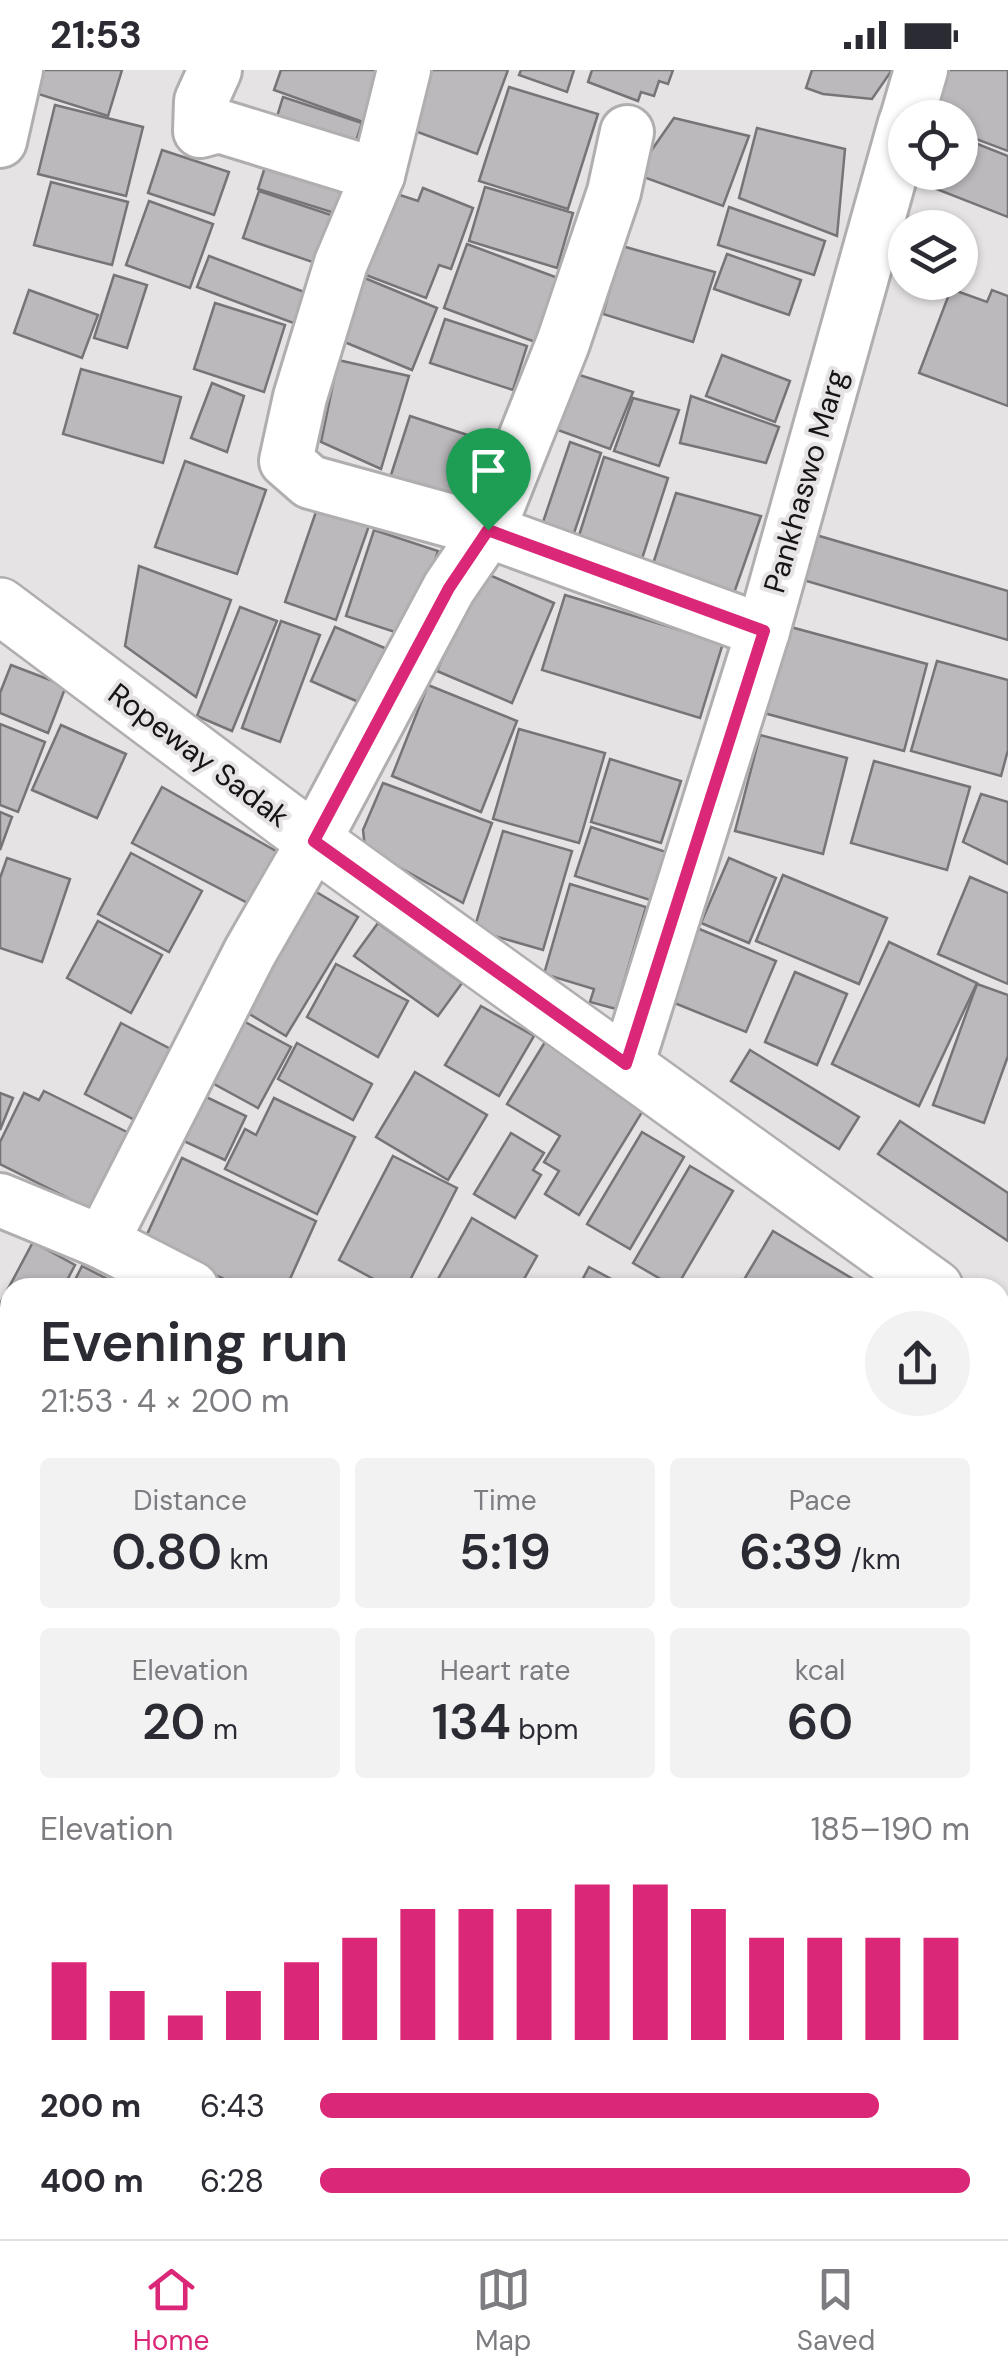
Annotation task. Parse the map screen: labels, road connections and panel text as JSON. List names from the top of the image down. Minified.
{"streets":{"main road":["Ropeway Sadak"],"street":["Pankhaswo Marg"]},"crossings":[["Pankhaswo Marg","Ropeway Sadak"]],"page":{"status":"21:53","heading":["Evening run","21:53 · 4 × 200 m"],"stats":[["Distance","0.80 km"],["Time","5:19"],["Pace","6:39 /km"],["Elevation","20 m"],["Heart rate","134 bpm"],["kcal","60"]],"chart":["Elevation","185–190 m"],"list":[{"name":"200 m","note":"6:43"},{"name":"400 m","note":"6:28"}],"tabs":["Home","Map","Saved"]}}
